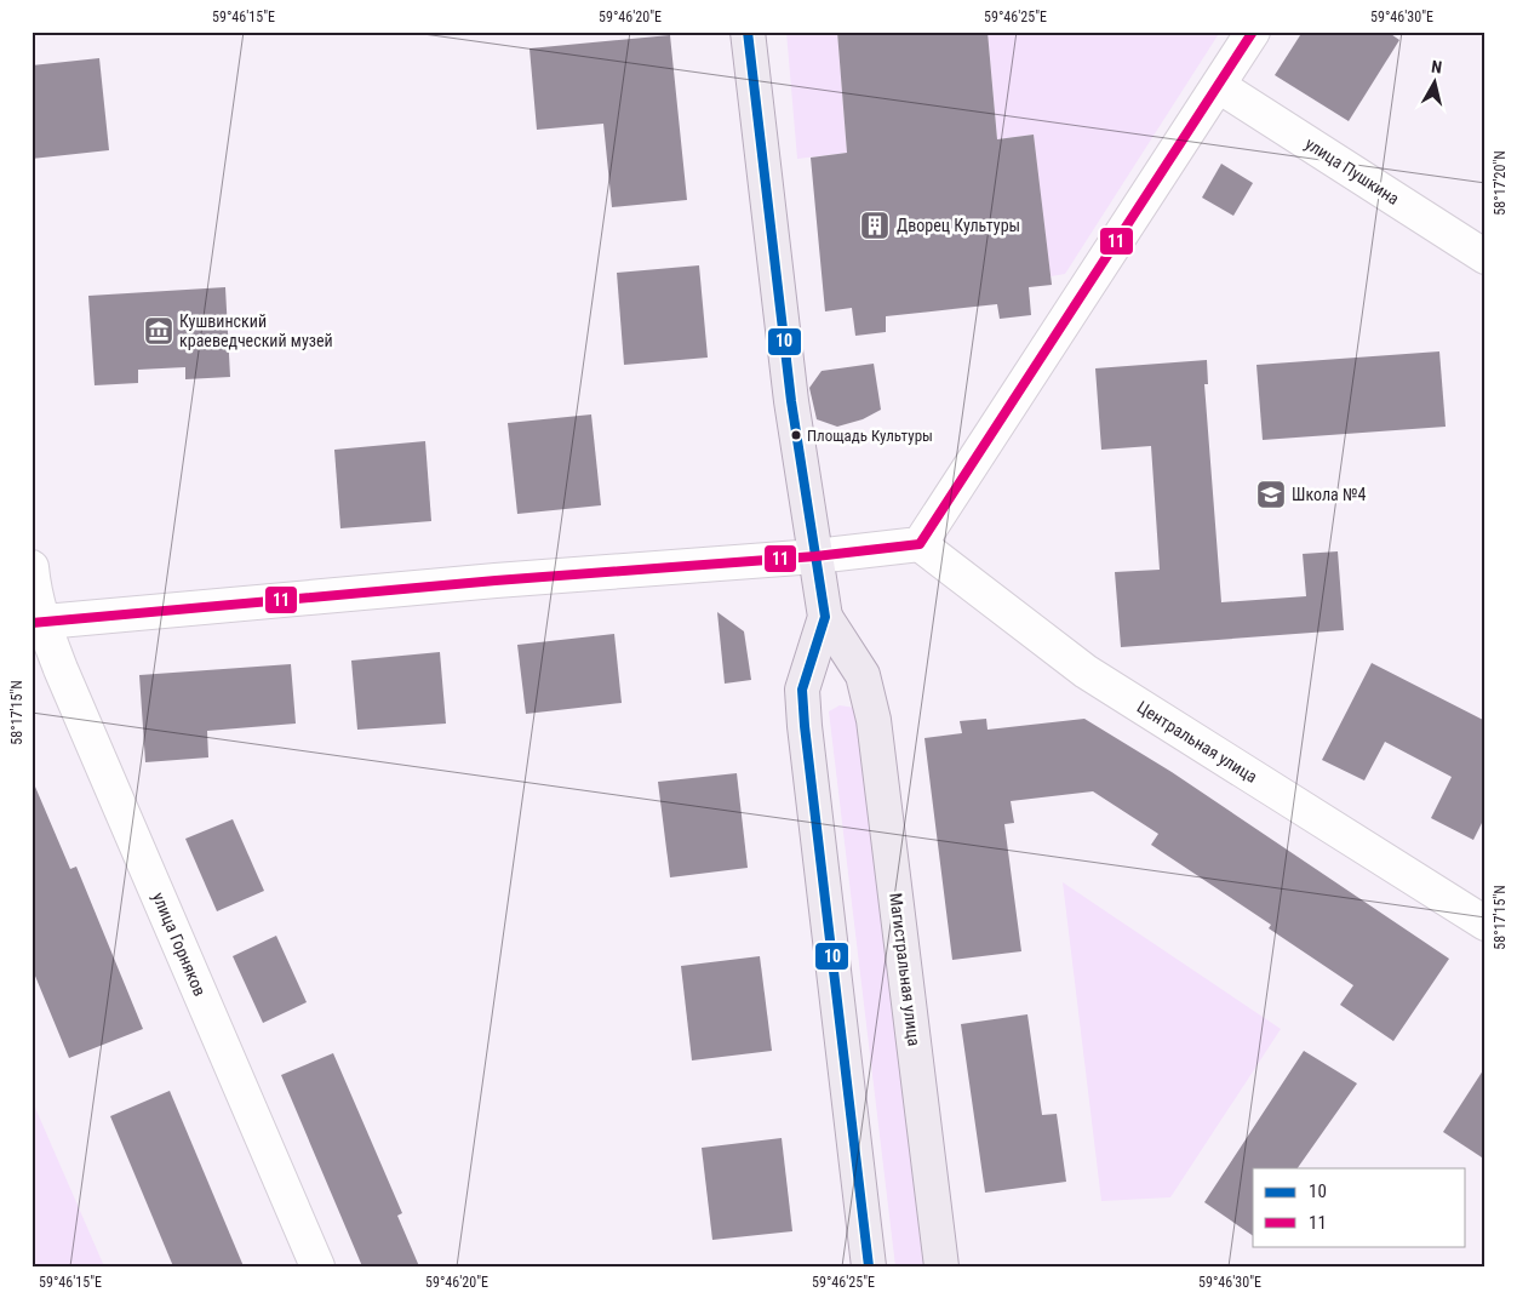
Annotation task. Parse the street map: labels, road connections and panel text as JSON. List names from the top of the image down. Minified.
{"streets":{"main road":["Магистральная улица"],"street":["улица Пушкина","Центральная улица","улица Горняков"]},"places":{"building":["Дворец Культуры"],"museum":["Кушвинский краеведческий музей"],"other":["Площадь Культуры"],"school or university":["Школа №4"]},"lines":["transit line 10","transit line 11"],"legend":["10","11"],"north":"top","coordinates":["59°46'15\"E","59°46'20\"E","59°46'25\"E","59°46'30\"E","58°17'20\"N","58°17'15\"N"]}
